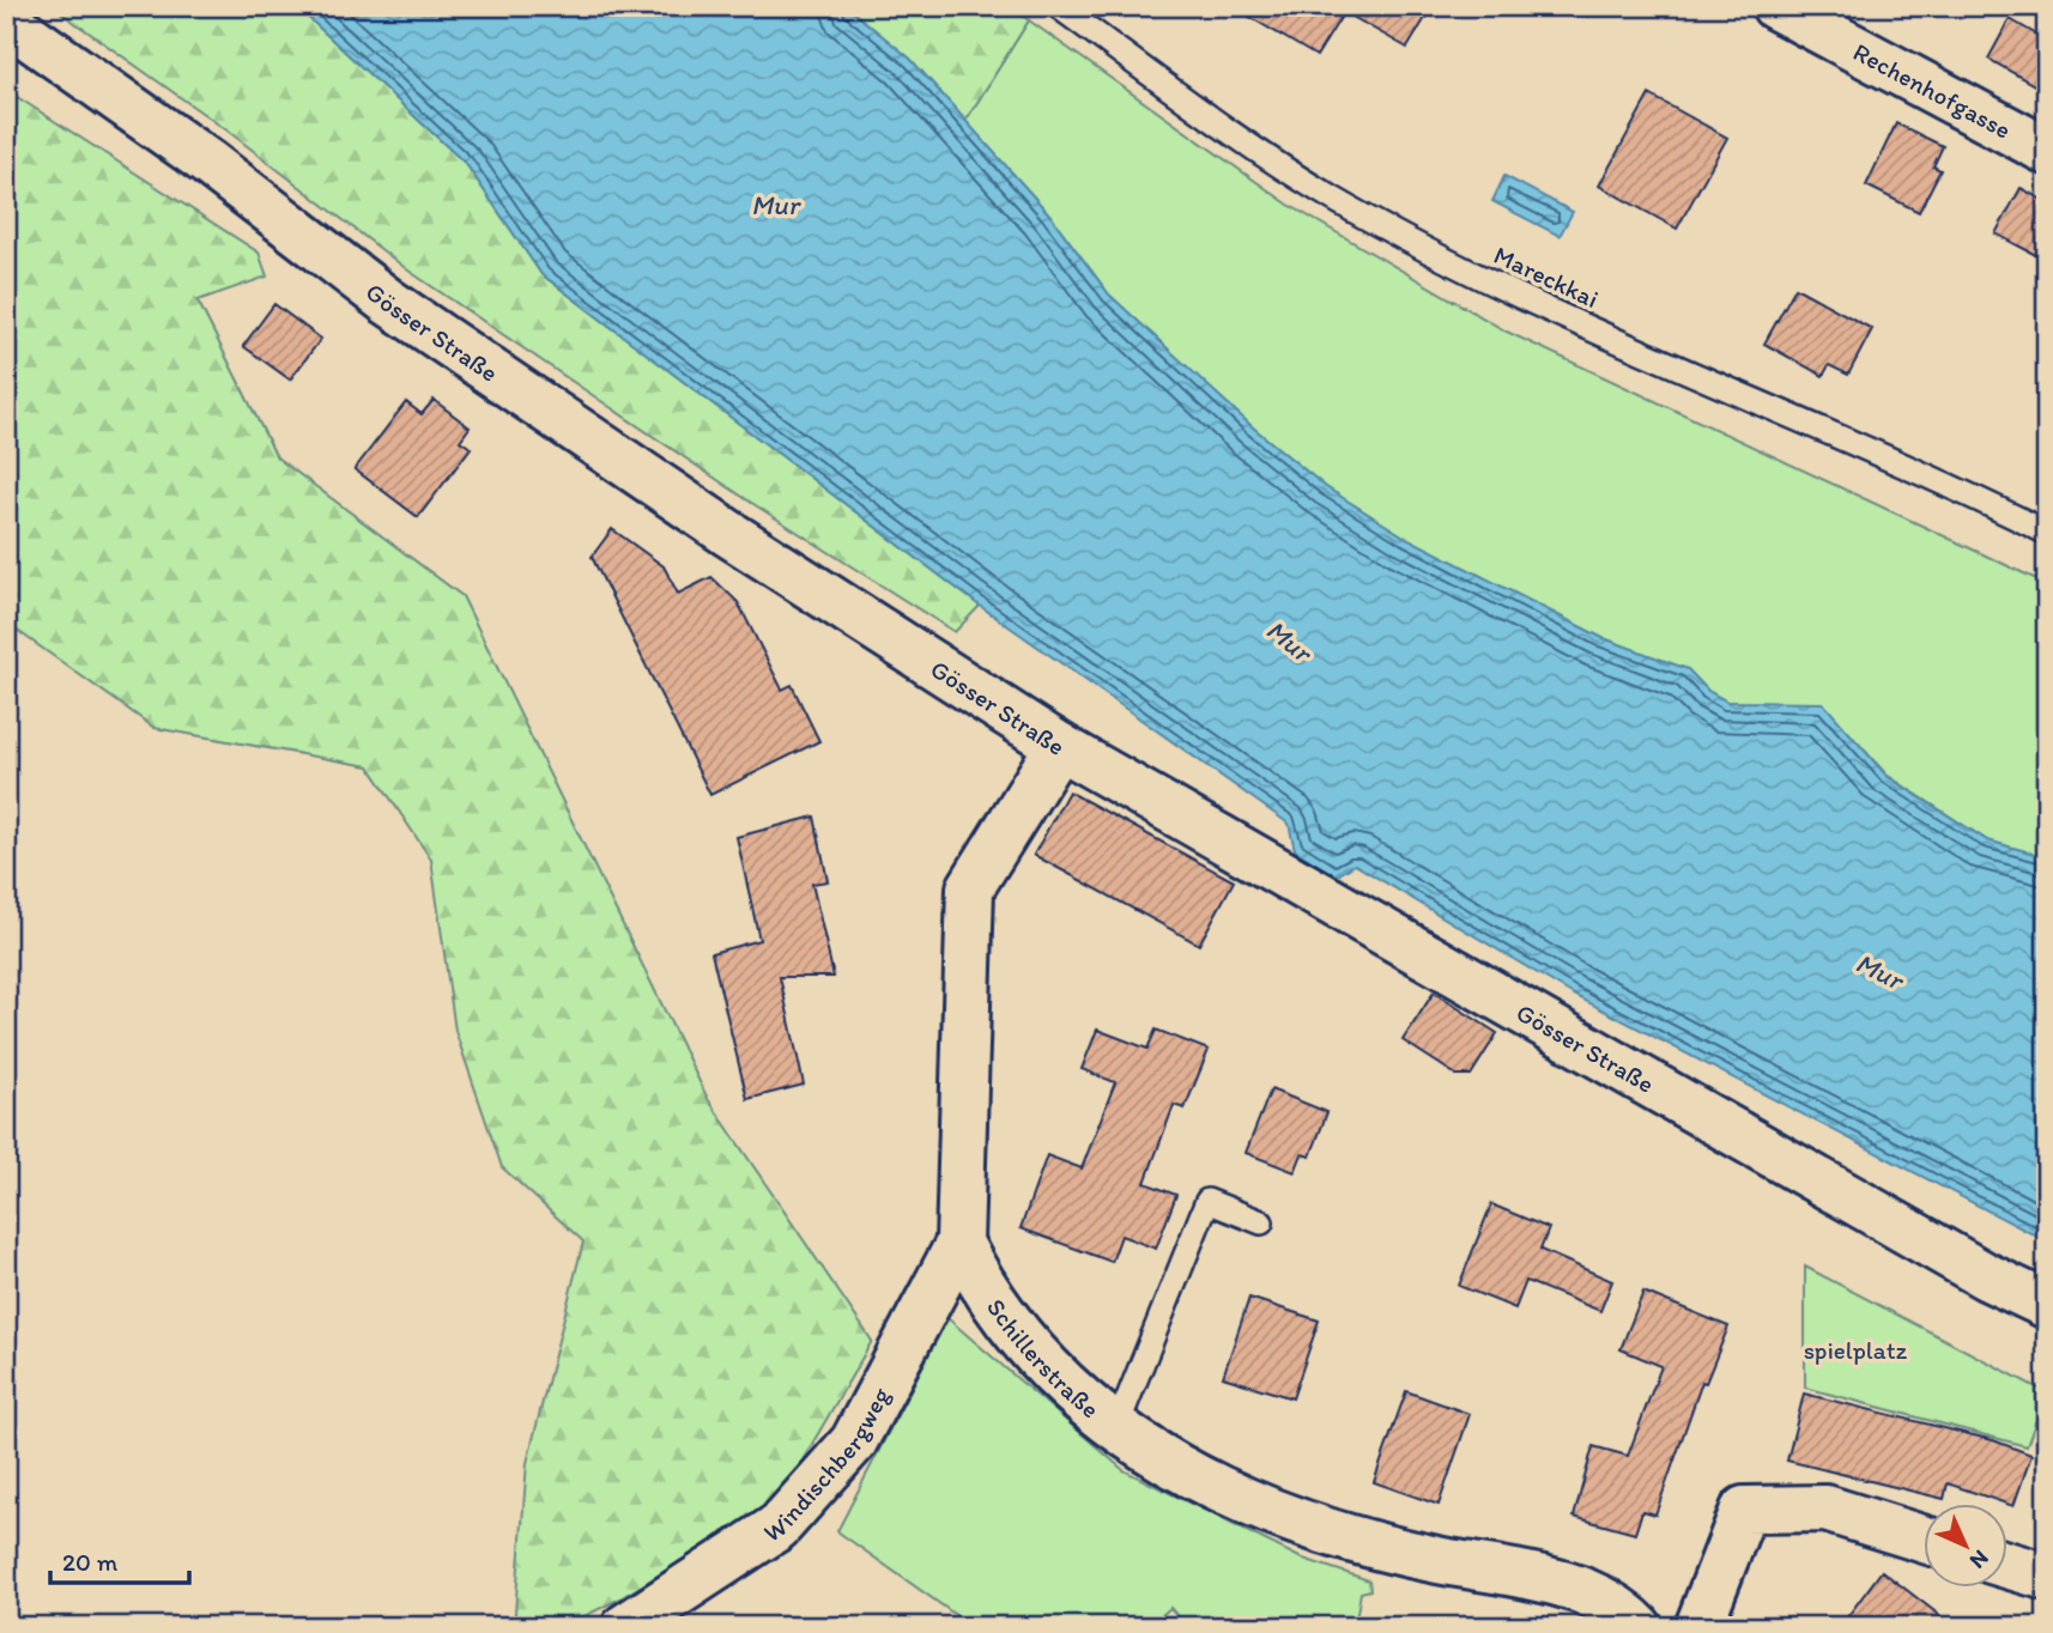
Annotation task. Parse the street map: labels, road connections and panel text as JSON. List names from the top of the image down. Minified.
{"streets":{"street":["Rechenhofgasse","Gösser Straße","Schillerstraße","Windischbergweg"],"lane":["Mareckkai"]},"crossings":[["Gösser Straße","Schillerstraße"],["Schillerstraße","Windischbergweg"]],"water":["Mur"],"parks":["spielplatz"],"scale_bar":"20 m","north":"bottom right"}
